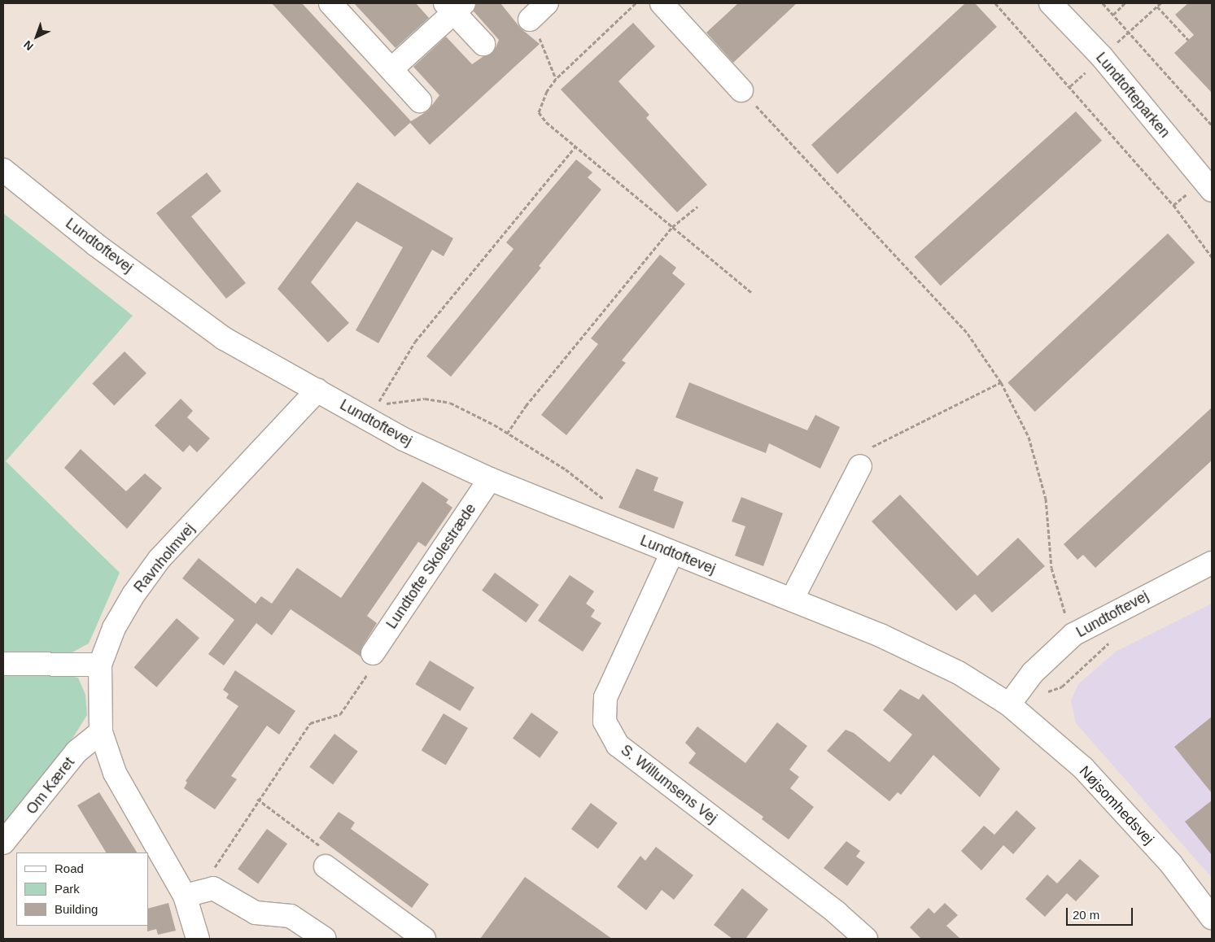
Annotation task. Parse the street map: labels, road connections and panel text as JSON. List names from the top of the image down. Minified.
{"streets":{"street":["Lundtofteparken","Lundtoftevej","Ravnholmvej","Lundtofte Skolestræde","S. Willumsens Vej","Om Kæret","Nøjsomhedsvej"]},"crossings":[["Lundtoftevej","Ravnholmvej"],["Lundtoftevej","Lundtofte Skolestræde"],["Lundtoftevej","S. Willumsens Vej"],["Lundtoftevej","Nøjsomhedsvej"],["Ravnholmvej","Om Kæret"]],"legend":["Road","Park","Building"],"scale_bar":"20 m","north":"bottom left"}
